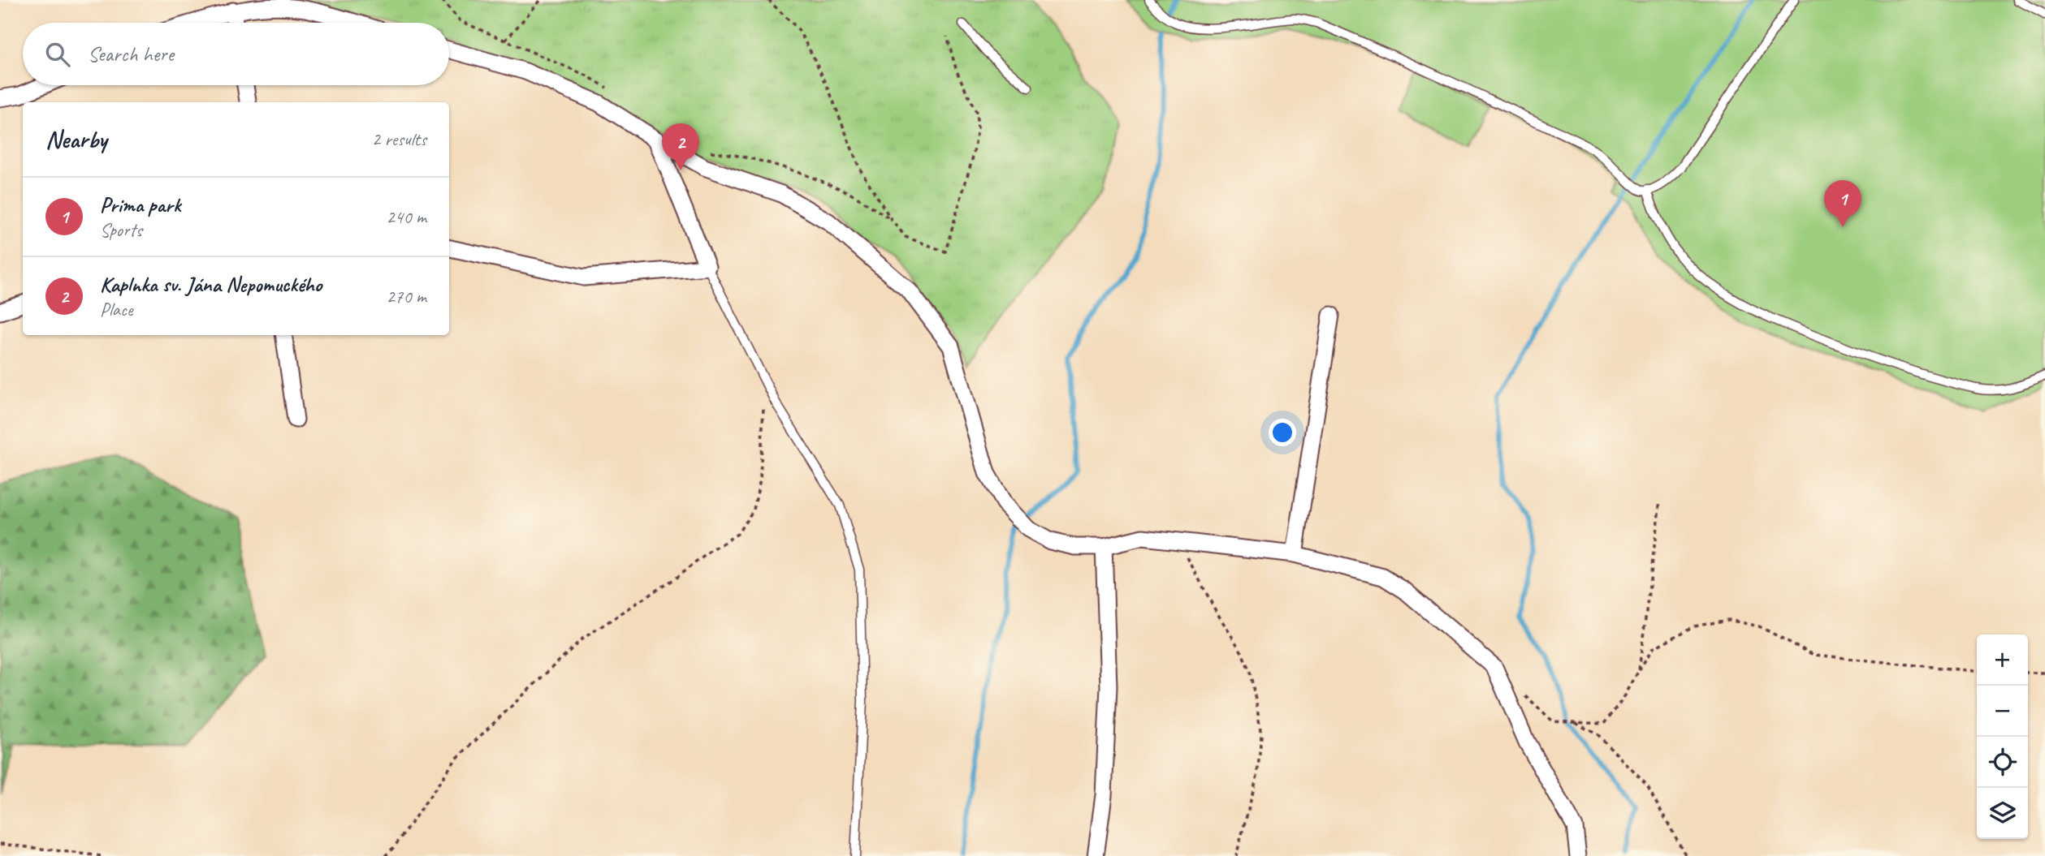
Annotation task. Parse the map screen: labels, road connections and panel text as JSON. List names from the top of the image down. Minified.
{"page":{"search":"Search here","heading":["Nearby","2 results"],"pins":["2","1"],"list":[{"mark":"1","name":"Prima park","note":"Sports","value":"240 m"},{"mark":"2","name":"Kaplnka sv. Jána Nepomuckého","note":"Place","value":"270 m"}],"map_buttons":["+","−"]}}
